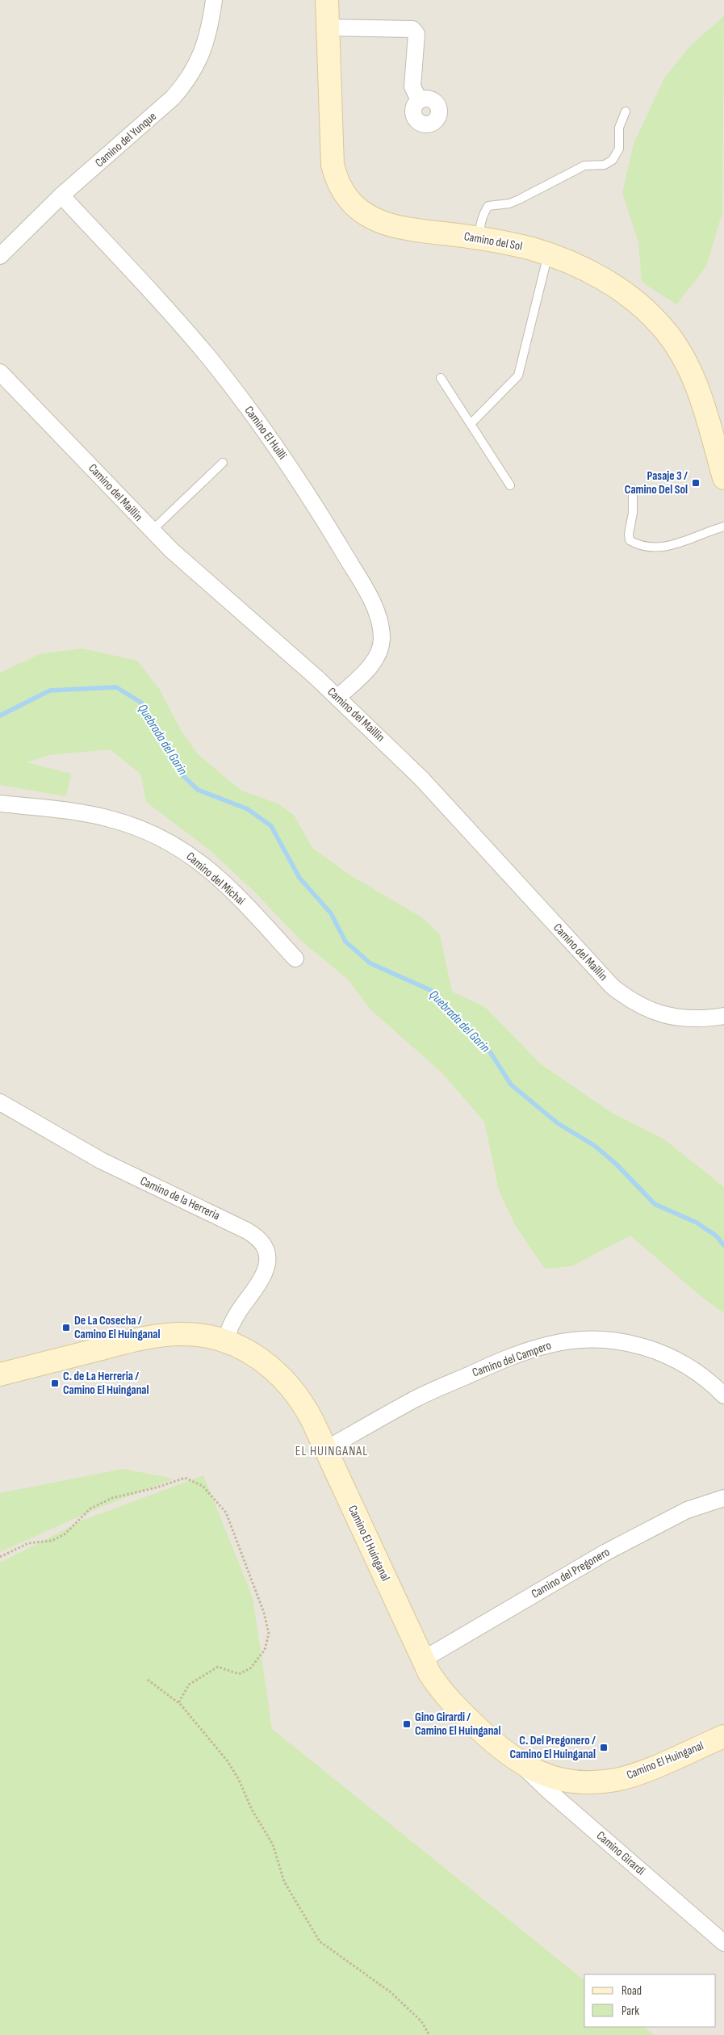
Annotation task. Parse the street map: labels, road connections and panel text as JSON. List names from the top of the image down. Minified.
{"streets":{"street":["Camino del Yunque","Camino del Sol","Camino El Huilli","Camino del Maillin","Camino del Michai","Camino de la Herreria","Camino del Campero","Camino El Huinganal","Camino del Pregonero","Camino Girardi"]},"crossings":[["Camino del Yunque","Camino El Huilli"],["Camino El Huilli","Camino del Maillin"],["Camino de la Herreria","Camino El Huinganal"],["Camino del Campero","Camino El Huinganal"],["Camino El Huinganal","Camino del Pregonero"],["Camino El Huinganal","Camino Girardi"]],"districts":["EL HUINGANAL"],"water":["Quebrada del Garin"],"places":{"transit":["Pasaje 3 / Camino Del Sol","De La Cosecha / Camino El Huinganal","C. de La Herreria / Camino El Huinganal","Gino Girardi / Camino El Huinganal","C. Del Pregonero / Camino El Huinganal"]},"legend":["Road","Park"]}
